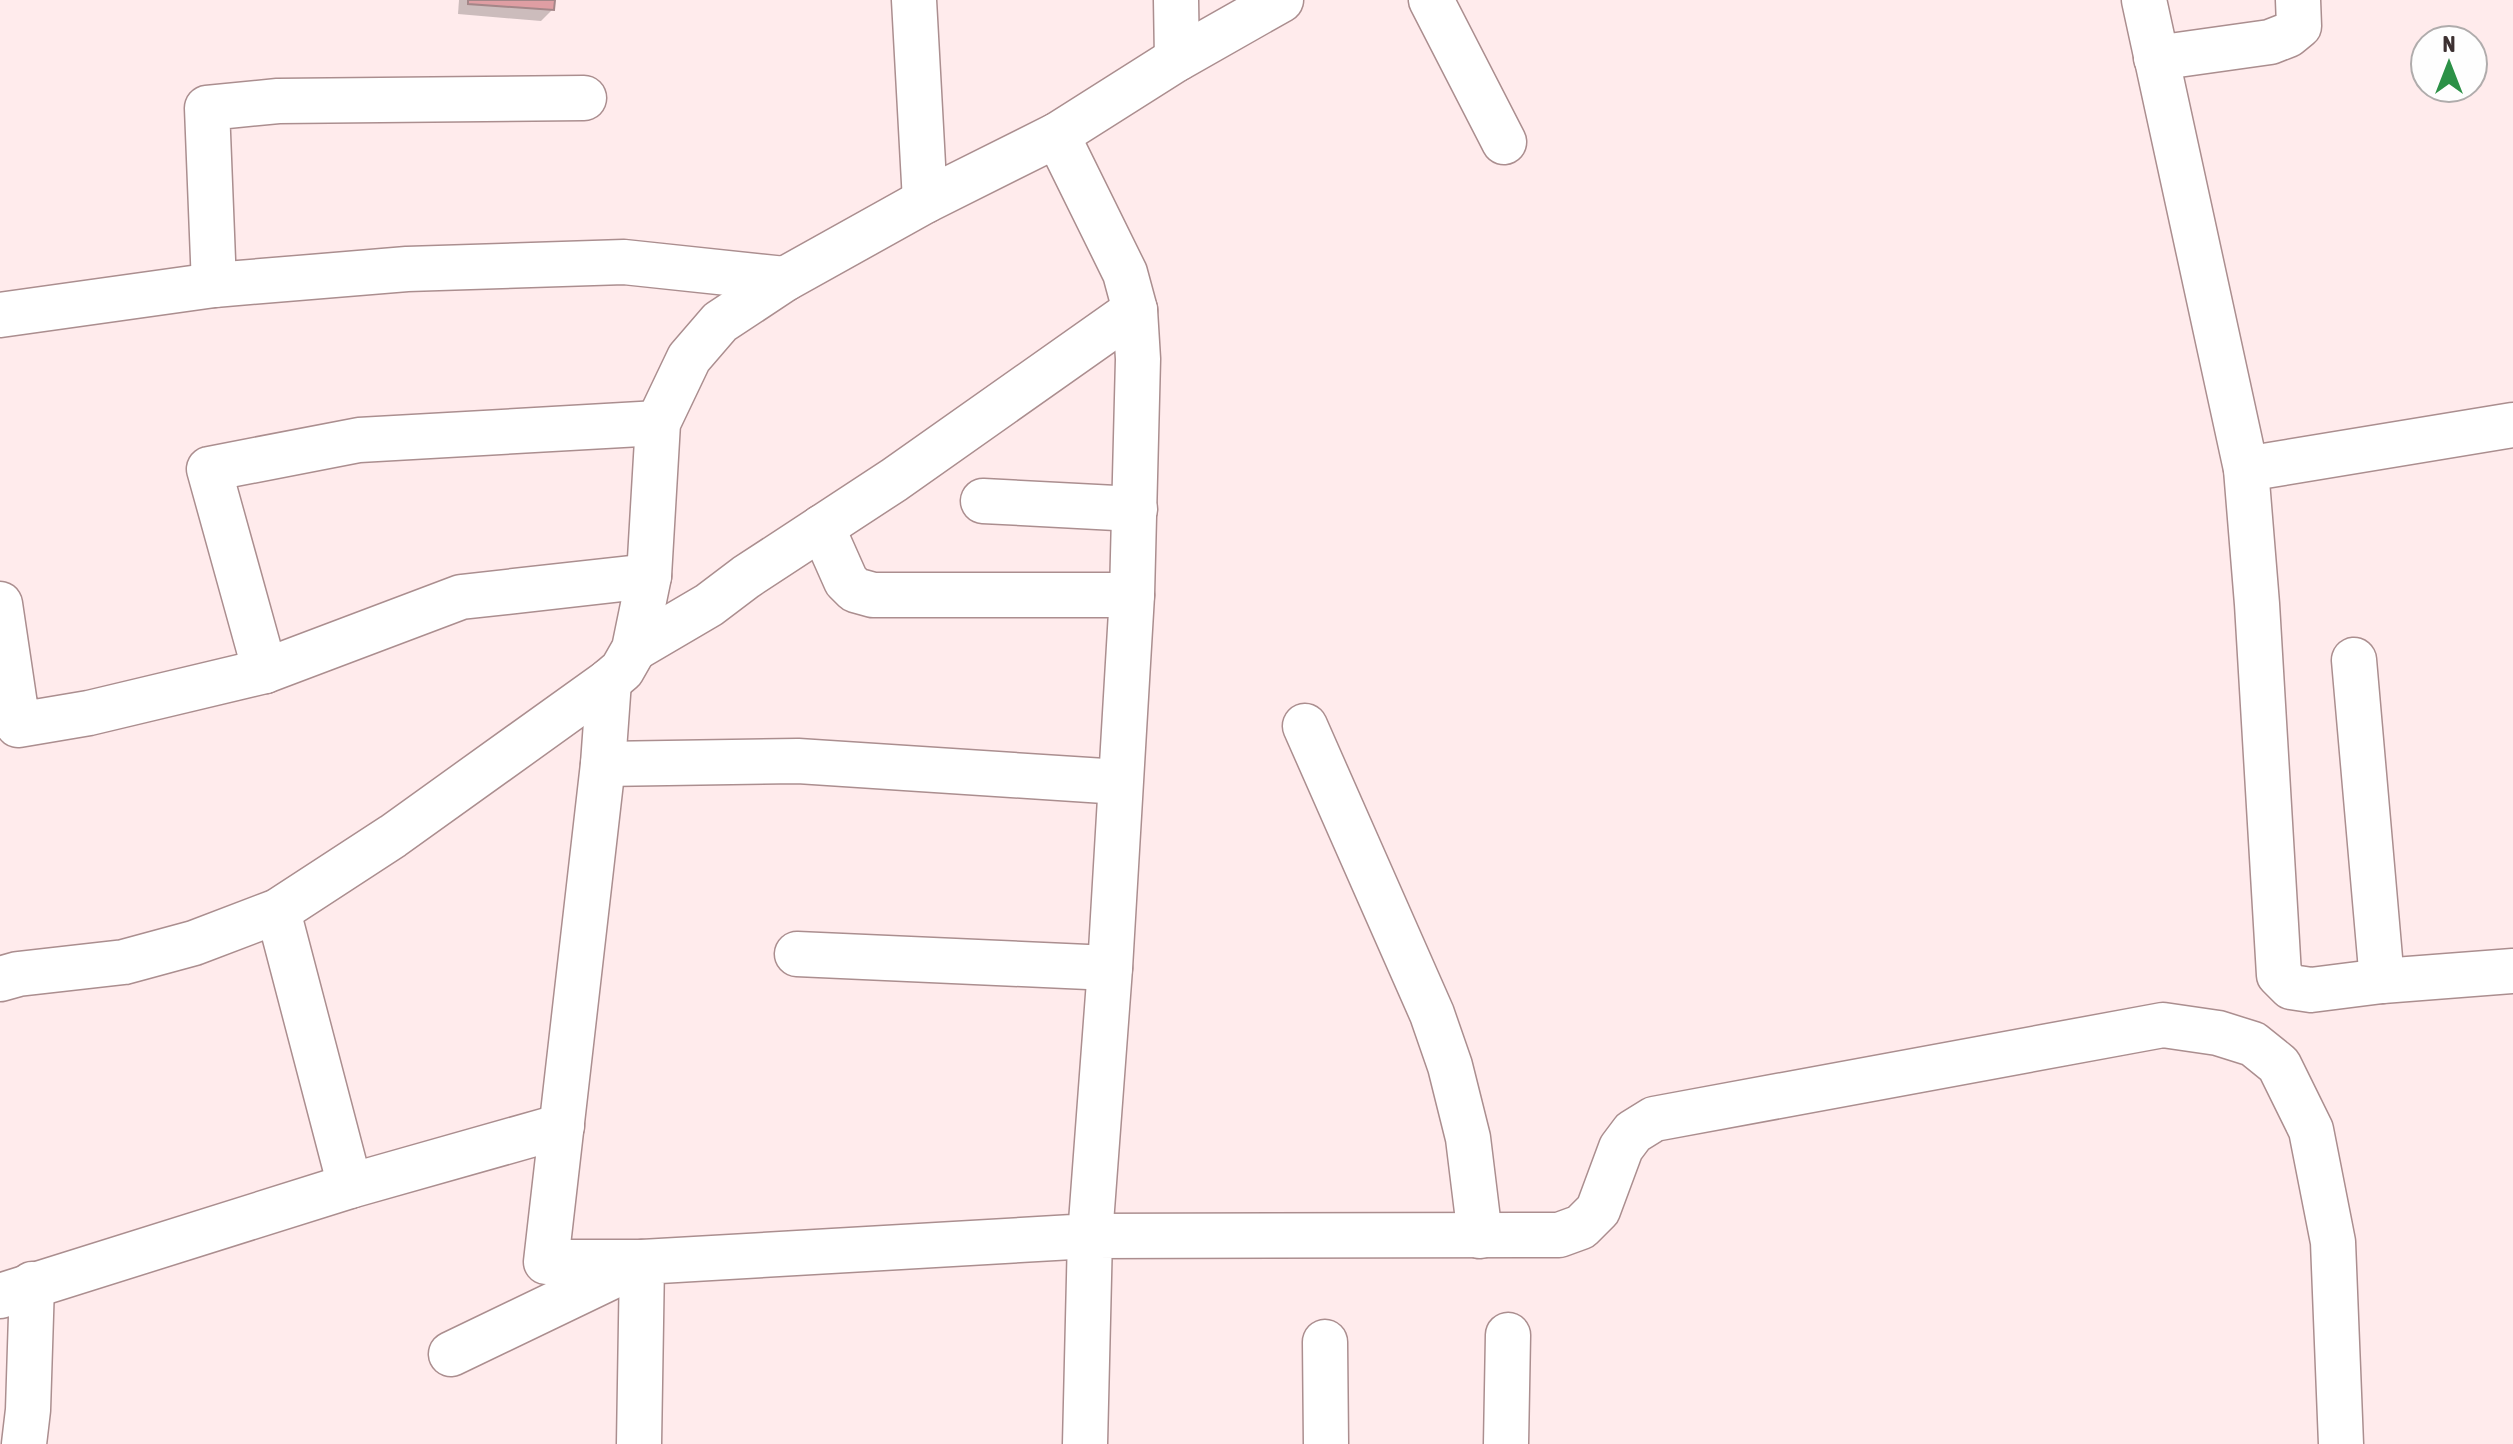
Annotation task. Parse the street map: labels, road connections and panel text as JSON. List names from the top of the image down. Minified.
{"north":"top"}
